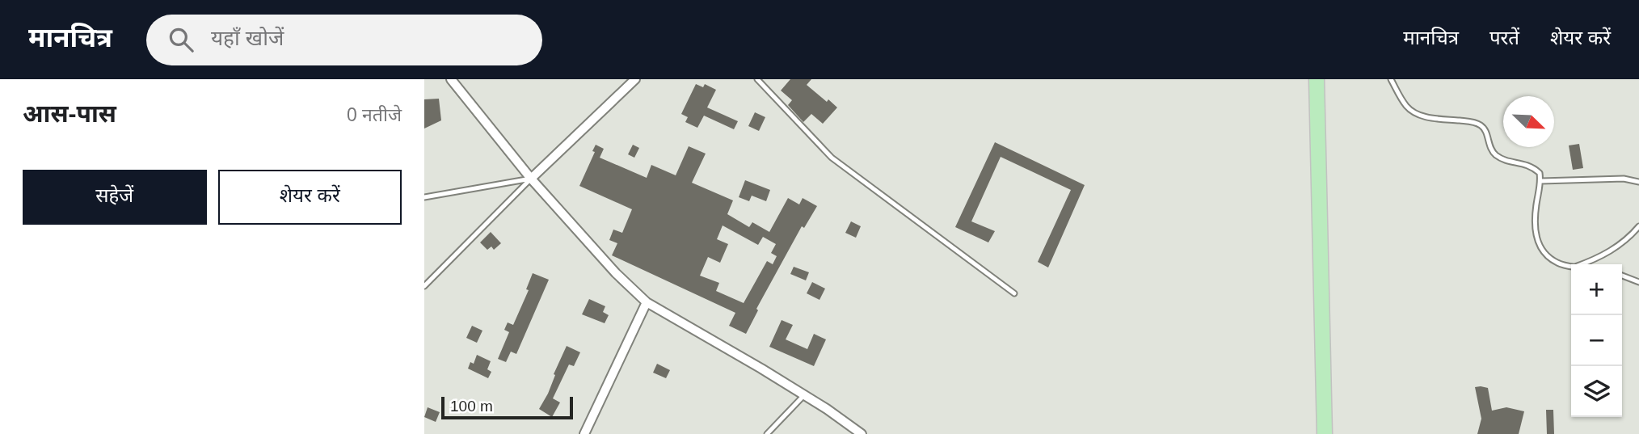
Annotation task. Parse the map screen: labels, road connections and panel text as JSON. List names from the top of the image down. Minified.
{"scale_bar":"100 m","north":"bottom right","page":{"header":"मानचित्र","search":"यहाँ खोजें","nav":["मानचित्र","परतें","शेयर करें"],"heading":["आस-पास","0 नतीजे"],"buttons":["सहेजें","शेयर करें"],"map_buttons":["+","−"],"scale":"100 m"}}
